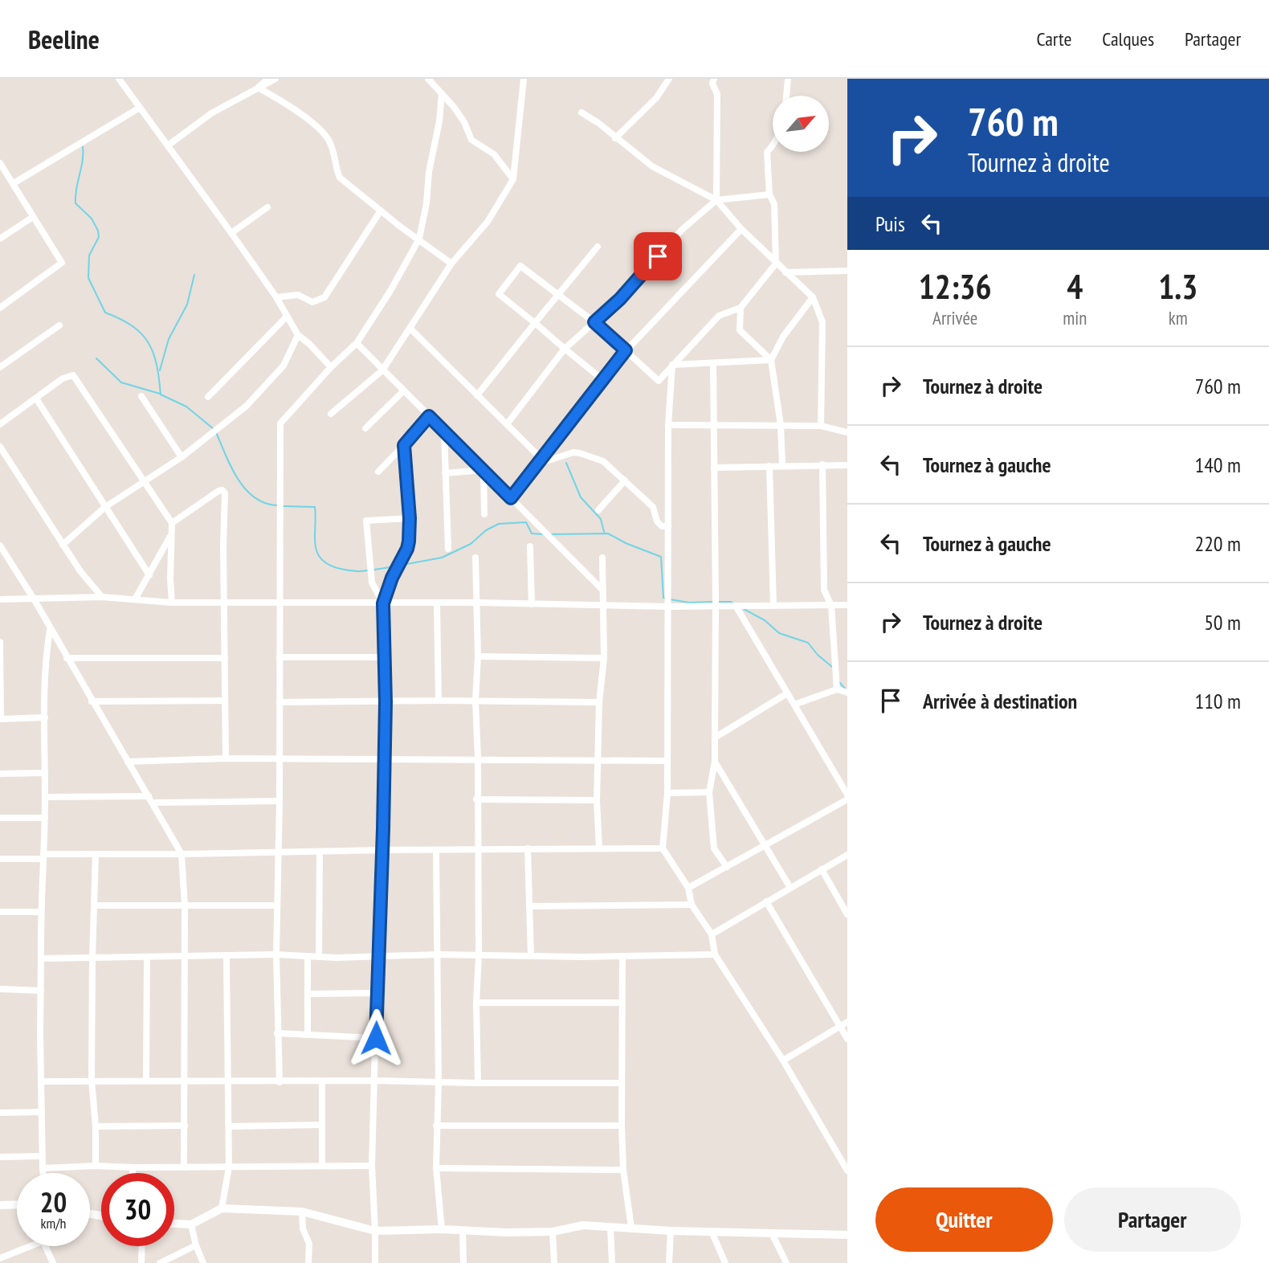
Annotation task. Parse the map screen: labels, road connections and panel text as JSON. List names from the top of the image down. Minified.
{"north":"top right","page":{"header":"Beeline","nav":["Carte","Calques","Partager"],"turn":["760 m","Tournez à droite"],"then":"Puis","eta":["12:36","Arrivée","4","min","1.3","km"],"list":[{"name":"Tournez à droite","value":"760 m"},{"name":"Tournez à gauche","value":"140 m"},{"name":"Tournez à gauche","value":"220 m"},{"name":"Tournez à droite","value":"50 m"},{"name":"Arrivée à destination","value":"110 m"}],"speed":"20 km/h","limit":"30","buttons":["Quitter","Partager"]}}
